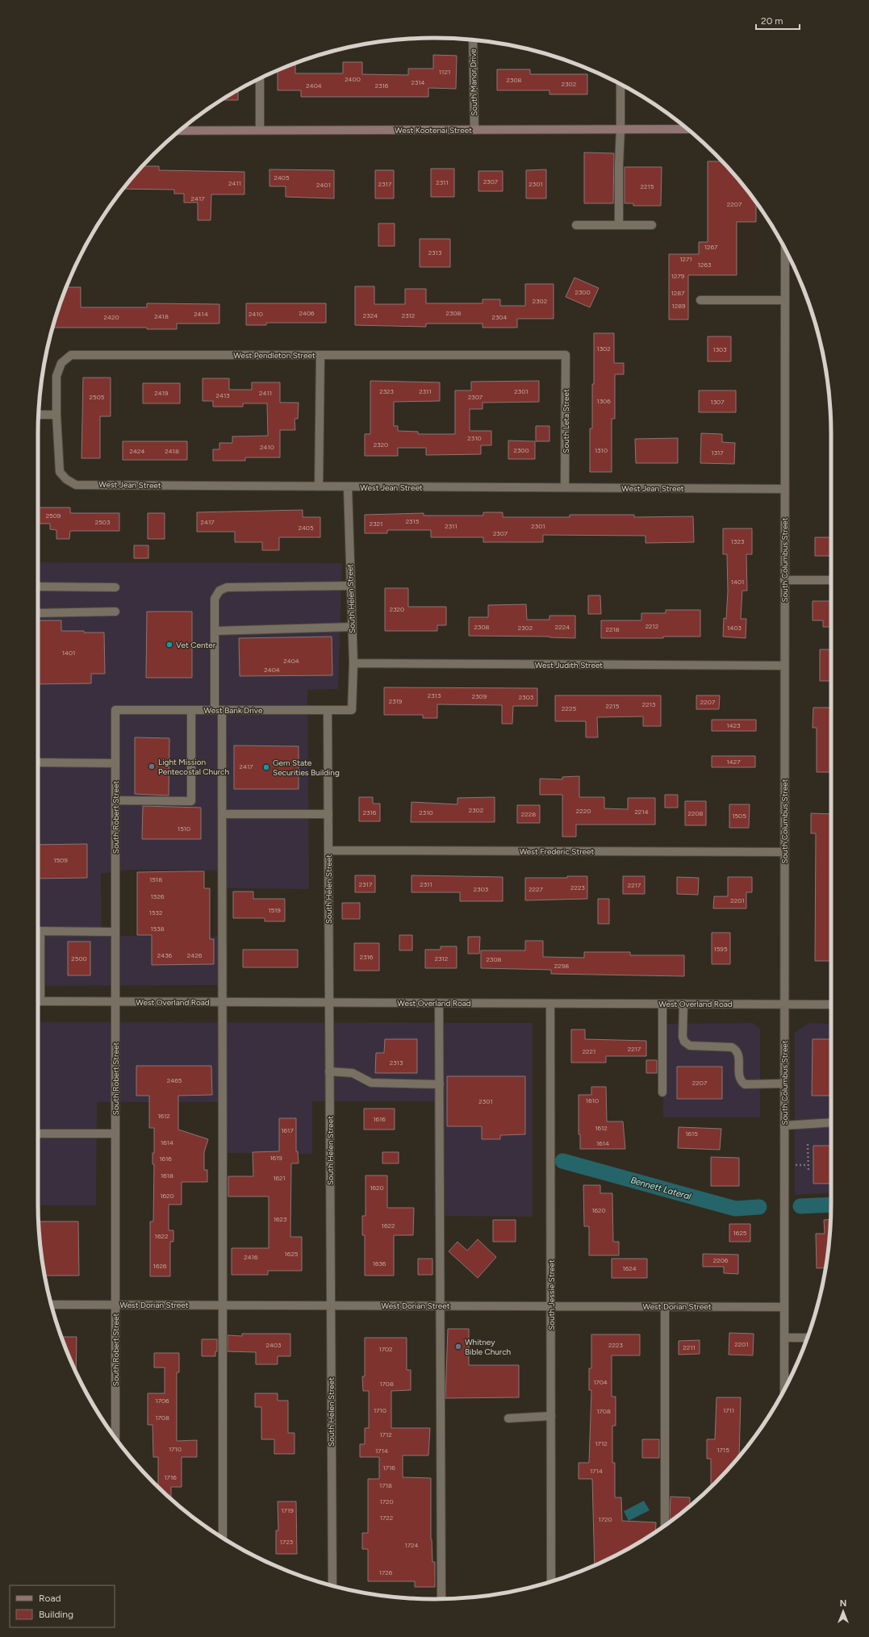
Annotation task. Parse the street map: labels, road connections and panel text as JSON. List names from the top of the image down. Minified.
{"streets":{"main road":["West Kootenai Street"],"street":["South Manor Drive","West Pendleton Street","South Leta Street","West Jean Street","South Columbus Street","South Helen Street","West Judith Street","West Bank Drive","South Robert Street","West Frederic Street","West Overland Road","South Jessie Street","West Dorian Street"]},"crossings":[["South Manor Drive","West Kootenai Street"],["West Pendleton Street","South Leta Street"],["West Pendleton Street","West Jean Street"],["South Leta Street","West Jean Street"],["West Jean Street","South Columbus Street"],["West Jean Street","South Helen Street"],["South Columbus Street","West Judith Street"],["South Columbus Street","West Frederic Street"],["South Columbus Street","West Overland Road"],["South Columbus Street","West Dorian Street"],["South Helen Street","West Judith Street"],["South Helen Street","West Bank Drive"],["South Helen Street","West Frederic Street"],["South Helen Street","West Overland Road"],["South Helen Street","West Dorian Street"],["West Bank Drive","South Robert Street"],["South Robert Street","West Overland Road"],["South Robert Street","West Dorian Street"],["West Overland Road","South Jessie Street"],["South Jessie Street","West Dorian Street"]],"water":["Bennett Lateral"],"places":["Vet Center","Light Mission Pentecostal Church","Gem State Securities Building","Whitney Bible Church"],"house_numbers":["1121","2400","2308","2314","2302","2404","2316","2405","2307","2311","2411","2317","2301","2401","2215","2417","2207","1267","2313","1271","1263","1279","2300","1287","2302","1289","2406","2308","2414","2410","2324","2312","2418","2420","2304","1302","1303","2323","2311","2301","2419","2411","2413","2505","2307","1306","1307","2310","2320","2410","2300","1310","2424","2418","1317","2509","2315","2503","2417","2321","2311","2301","2405","2307","1323","1401","2320","2212","2308","2224","2302","1403","2218","1401","2404","2404","2313","2309","2303","2319","2207","2213","2215","2225","1423","1427","2417","2302","2220","2214","2316","2310","2208","2228","1505","1510","1509","1518","2317","2311","2217","2223","2303","2227","1526","2201","1519","1532","1538","1595","2436","2426","2316","2500","2312","2308","2298","2217","2221","2313","2465","2207","1610","2301","1612","1616","1612","1617","1615","1614","1614","1619","1616","1618","1621","1620","1620","1620","1623","1622","1625","1622","1625","2416","2206","1636","1626","1624","2201","2403","2223","2211","1702","1704","1708","1706","1710","1711","1708","1708","1712","1712","1710","1715","1714","1716","1714","1716","1718","1720","1719","1722","1720","1723","1724","1726"],"legend":["Road","Building"],"scale_bar":"20 m","north":"top"}
